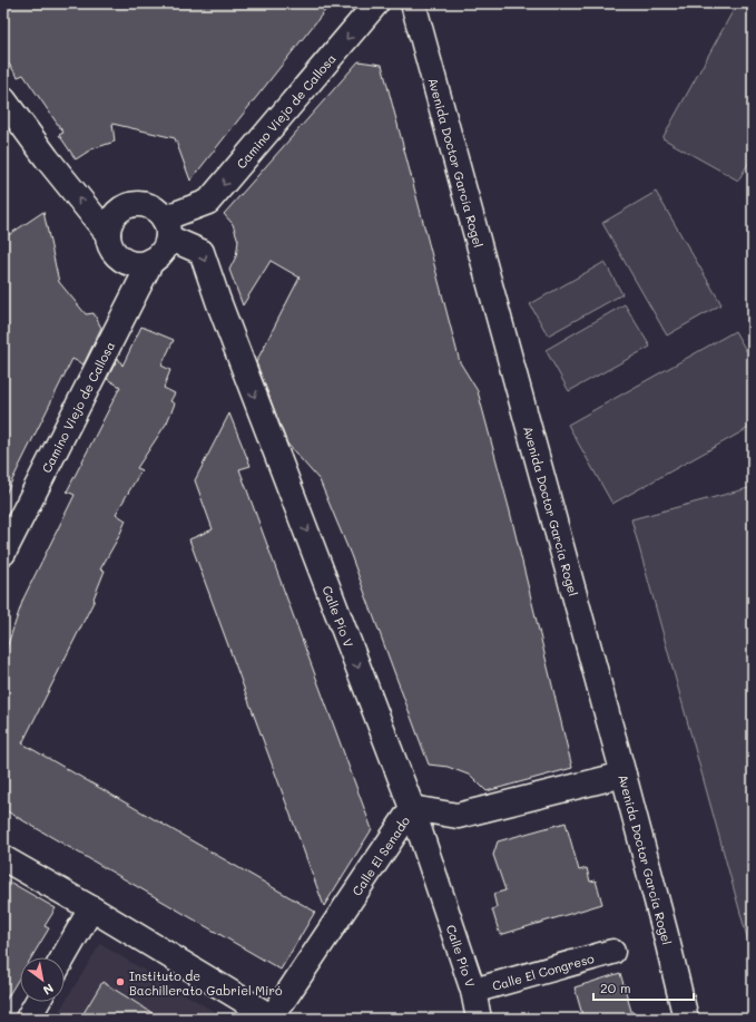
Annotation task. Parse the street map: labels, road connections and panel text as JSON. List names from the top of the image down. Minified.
{"streets":{"street":["Camino Viejo de Callosa","Avenida Doctor García Rogel","Calle Pío V","Calle El Senado","Calle El Congreso"]},"crossings":[["Camino Viejo de Callosa","Calle Pío V"],["Avenida Doctor García Rogel","Calle El Senado"],["Calle Pío V","Calle El Senado"],["Calle Pío V","Calle El Congreso"]],"one_way":["Camino Viejo de Callosa","Calle Pío V"],"places":["Instituto de Bachillerato Gabriel Miró"],"scale_bar":"20 m","north":"bottom right"}
